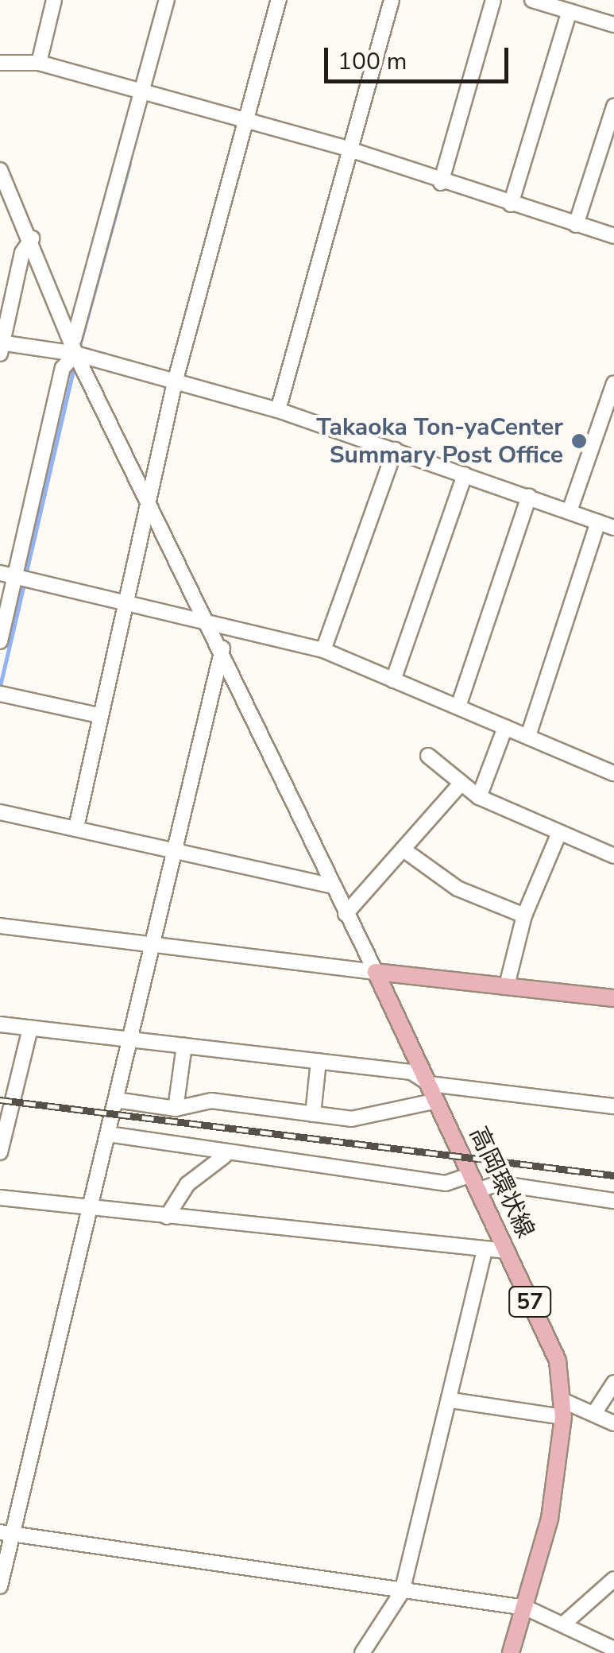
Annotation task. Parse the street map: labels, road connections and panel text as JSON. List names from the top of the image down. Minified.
{"streets":{"main road":["高岡環状線","57"]},"places":["Takaoka Ton-yaCenter Summary Post Office"],"scale_bar":"100 m"}
